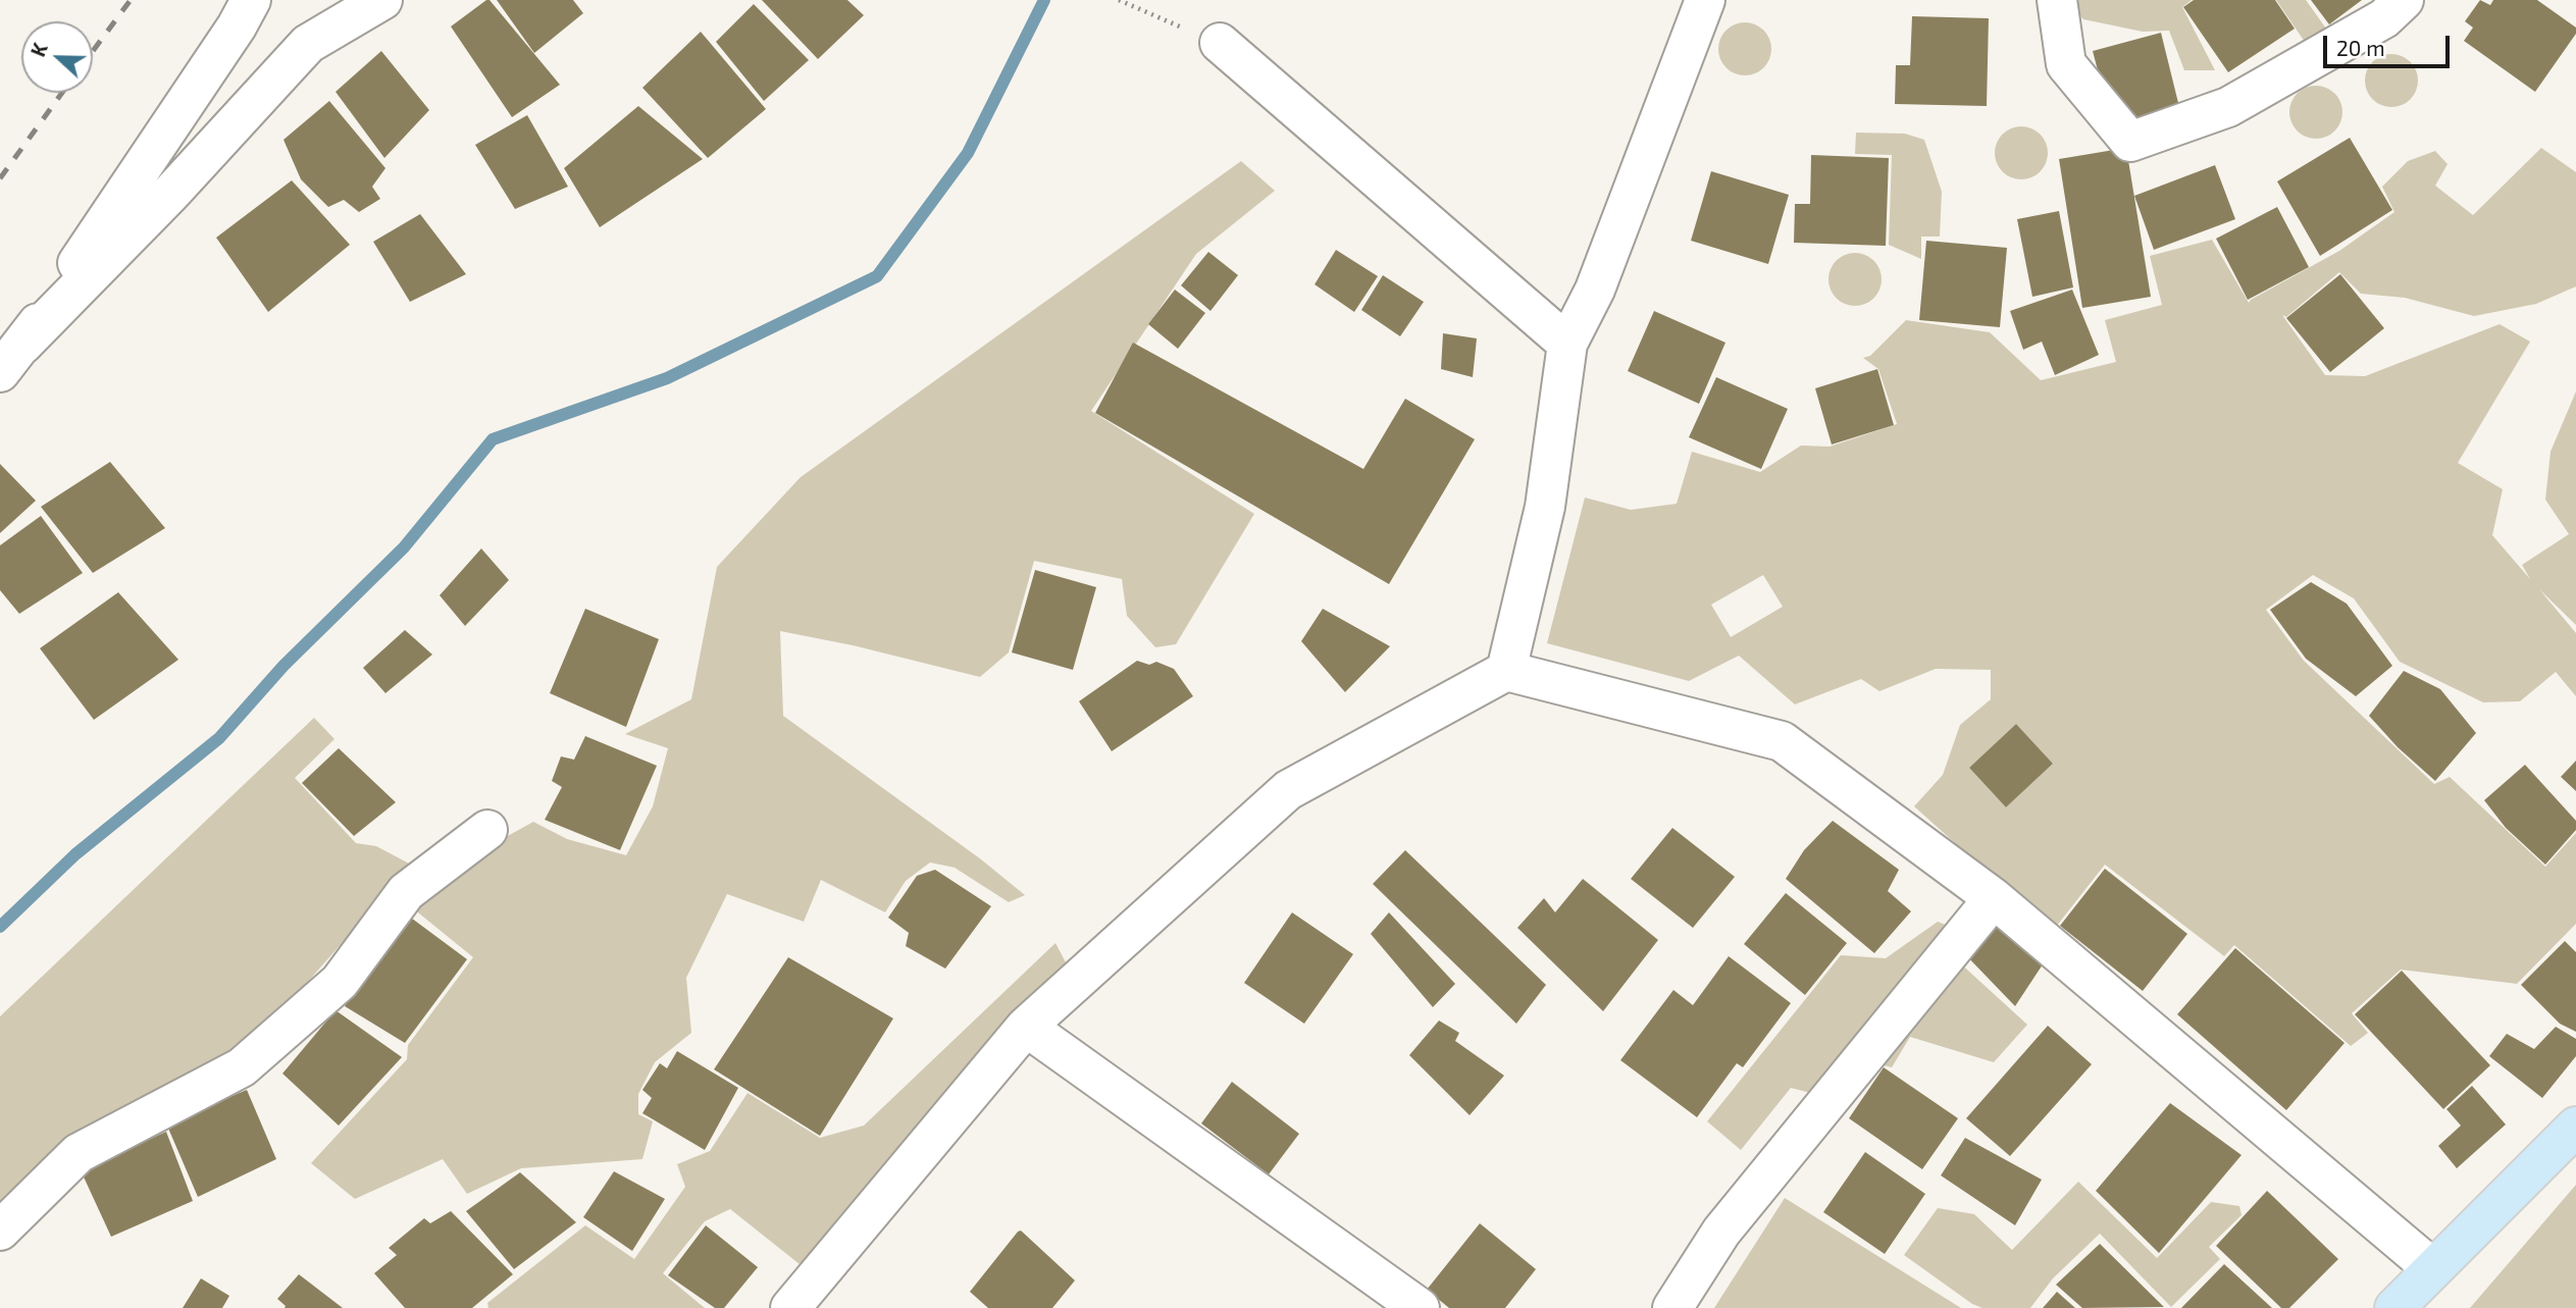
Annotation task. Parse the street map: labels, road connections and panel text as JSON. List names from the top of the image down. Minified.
{"scale_bar":"20 m","north":"left"}
